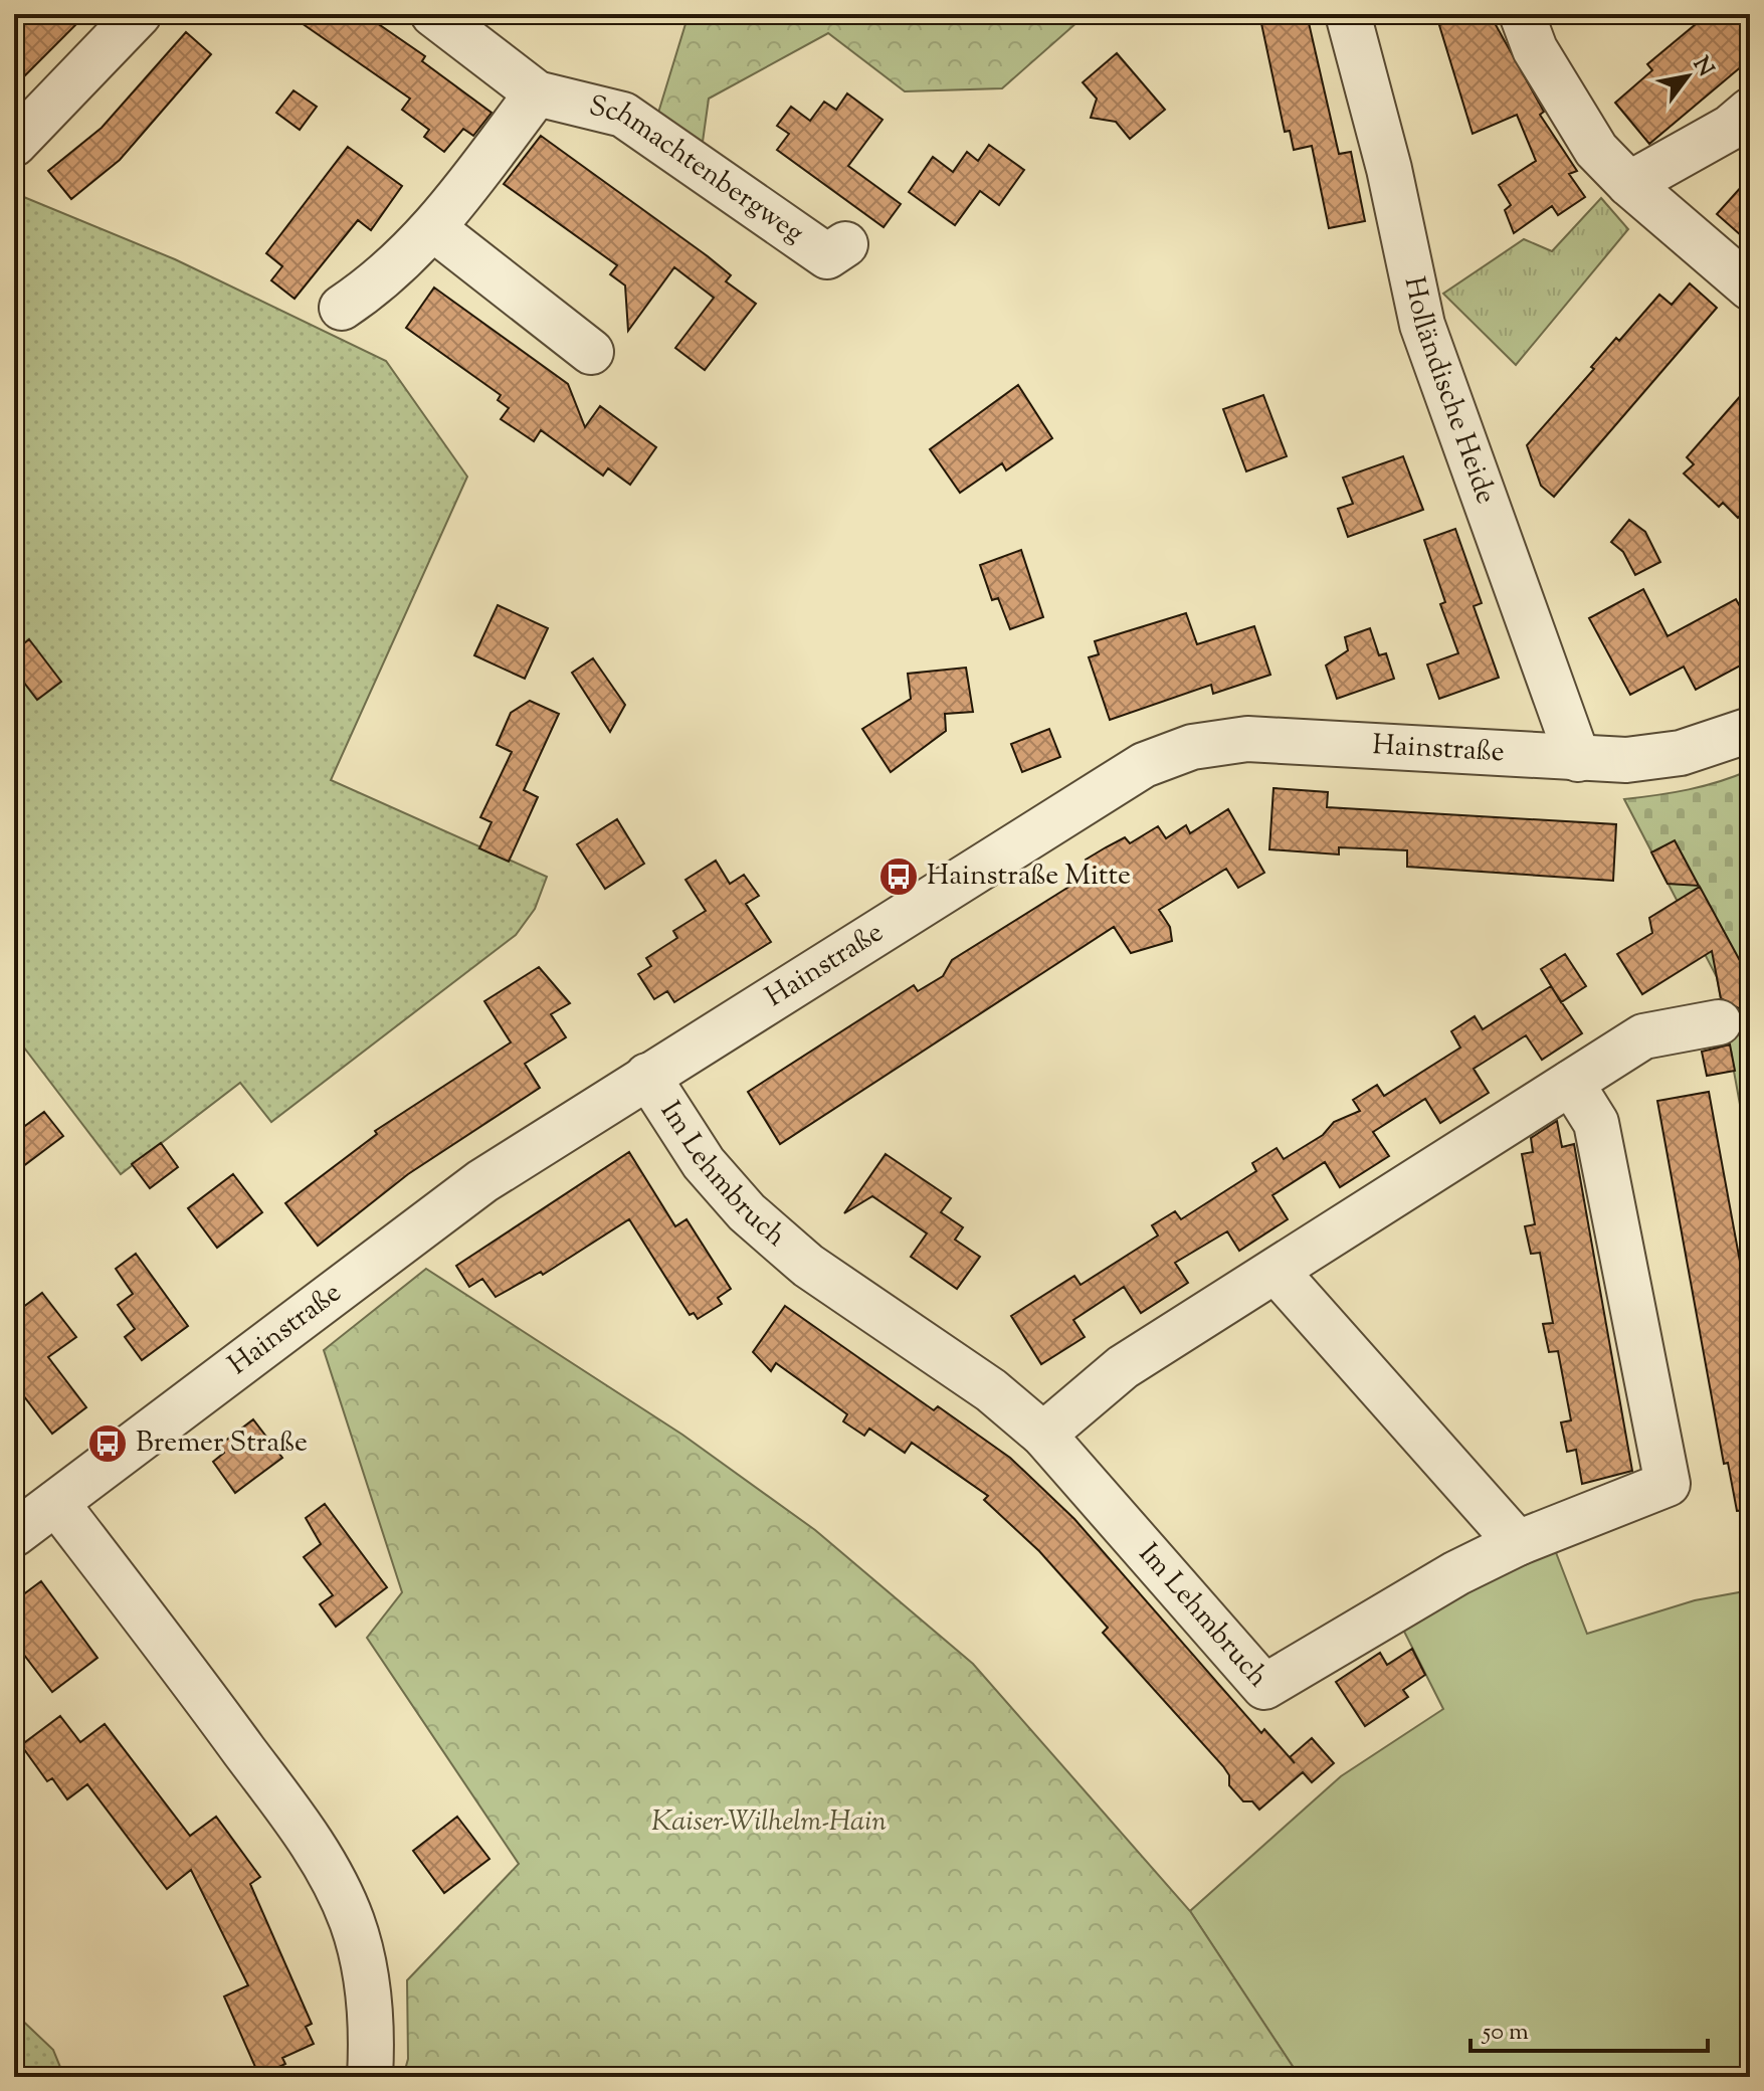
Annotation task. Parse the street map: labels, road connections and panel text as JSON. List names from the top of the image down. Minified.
{"streets":{"street":["Schmachtenbergweg","Holländische Heide","Hainstraße","Im Lehmbruch"]},"crossings":[["Holländische Heide","Hainstraße"],["Hainstraße","Im Lehmbruch"]],"parks":["Kaiser-Wilhelm-Hain"],"places":{"bus stop":["Hainstraße Mitte","Bremer Straße"]},"scale_bar":"50 m","north":"top right"}
